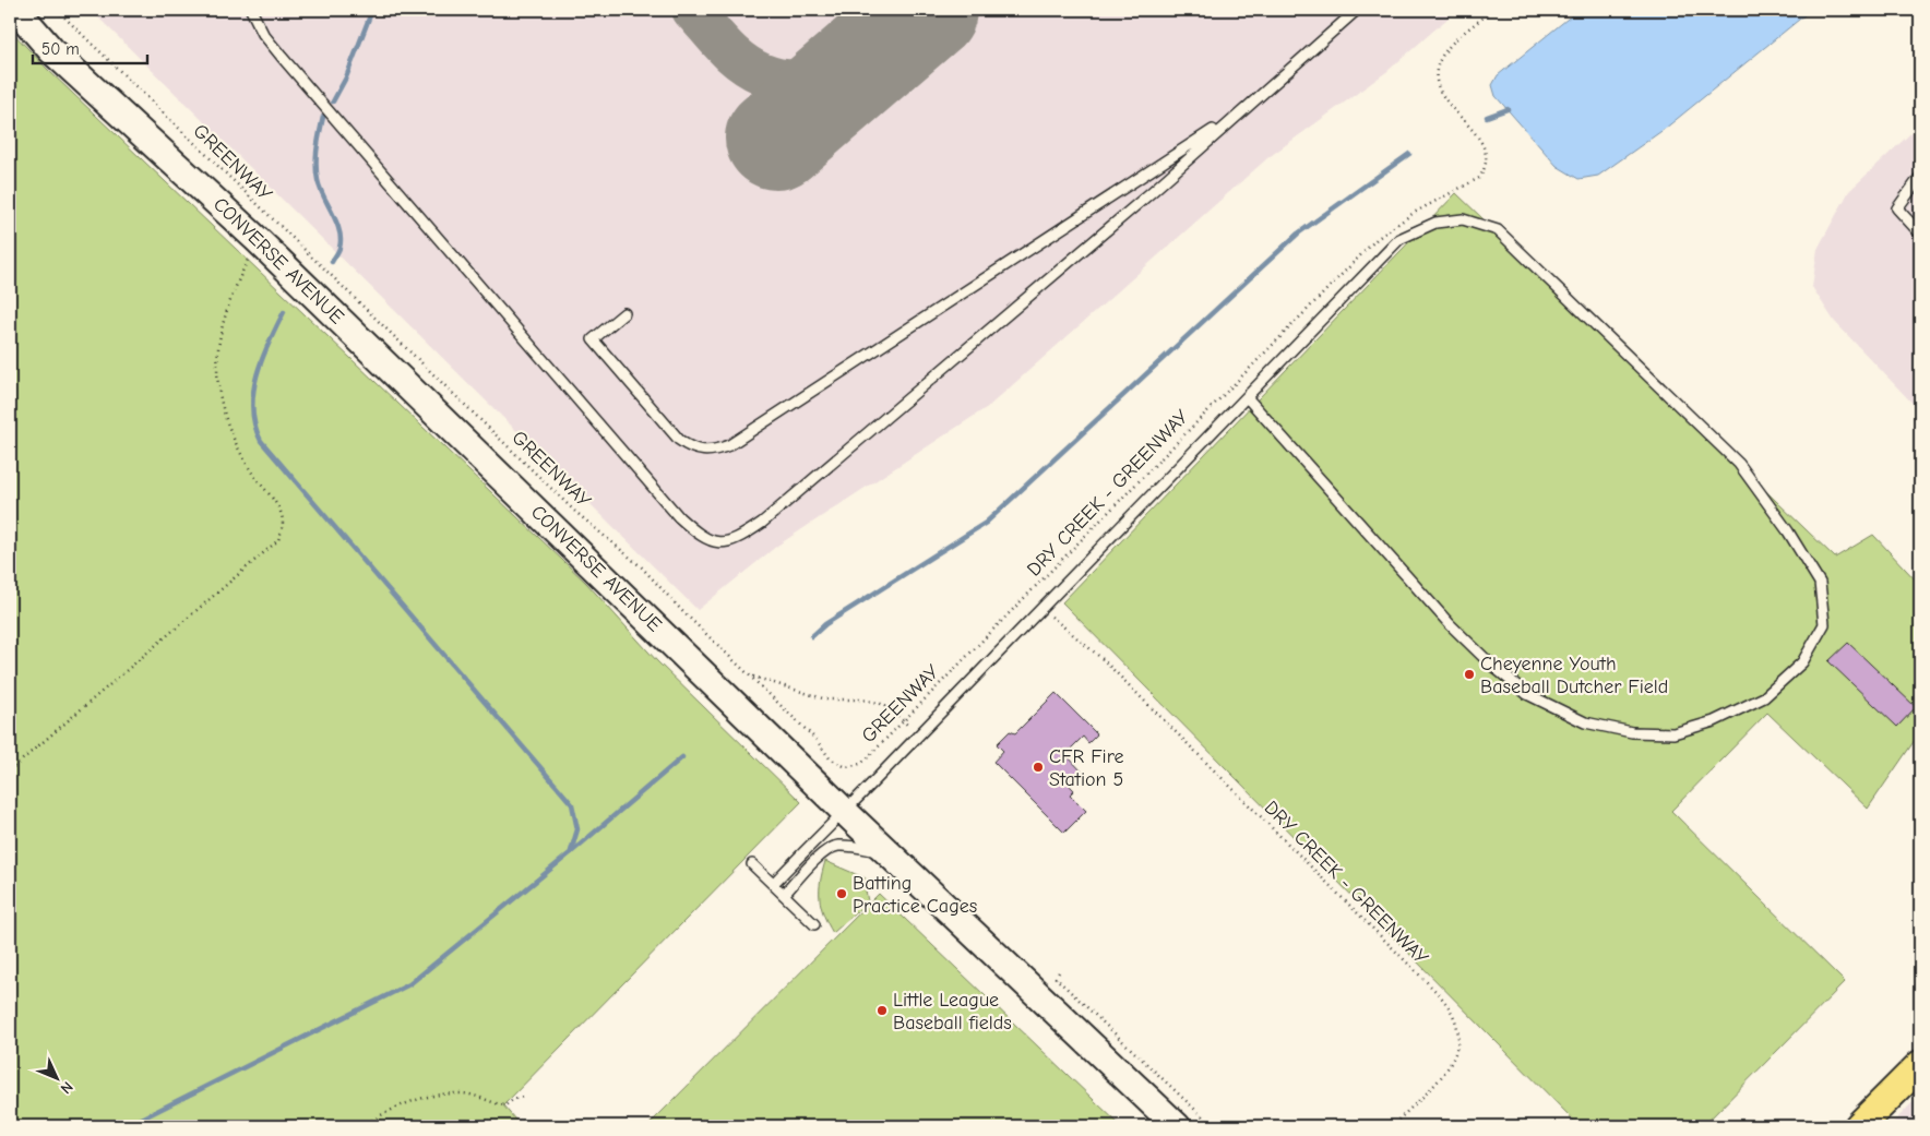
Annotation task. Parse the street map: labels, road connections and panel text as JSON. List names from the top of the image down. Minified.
{"streets":{"main road":["CONVERSE AVENUE"],"path":["GREENWAY","DRY CREEK - GREENWAY"]},"crossings":[["GREENWAY","DRY CREEK - GREENWAY"]],"places":["Cheyenne Youth Baseball Dutcher Field","CFR Fire Station 5","Batting Practice Cages","Little League Baseball fields"],"scale_bar":"50 m","north":"bottom right"}
